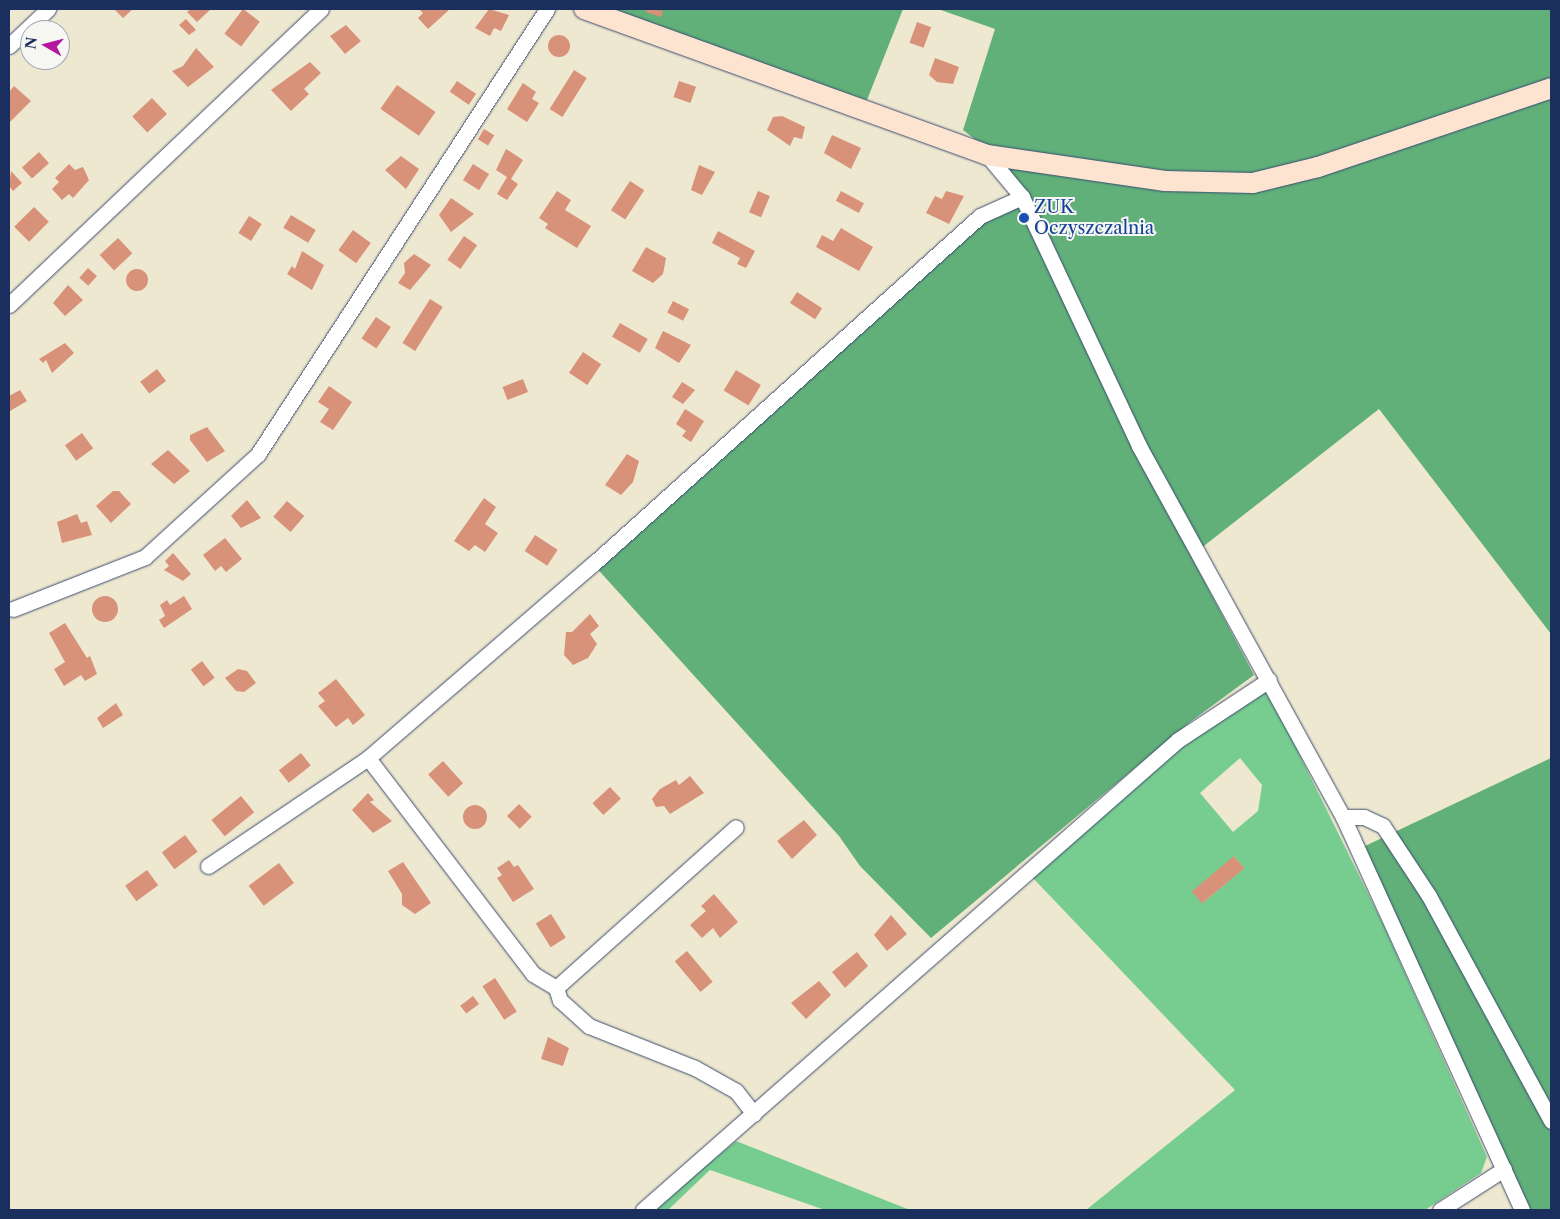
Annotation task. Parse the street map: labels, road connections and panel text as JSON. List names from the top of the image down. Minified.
{"places":["ZUK Oczyszczalnia"],"north":"left"}
